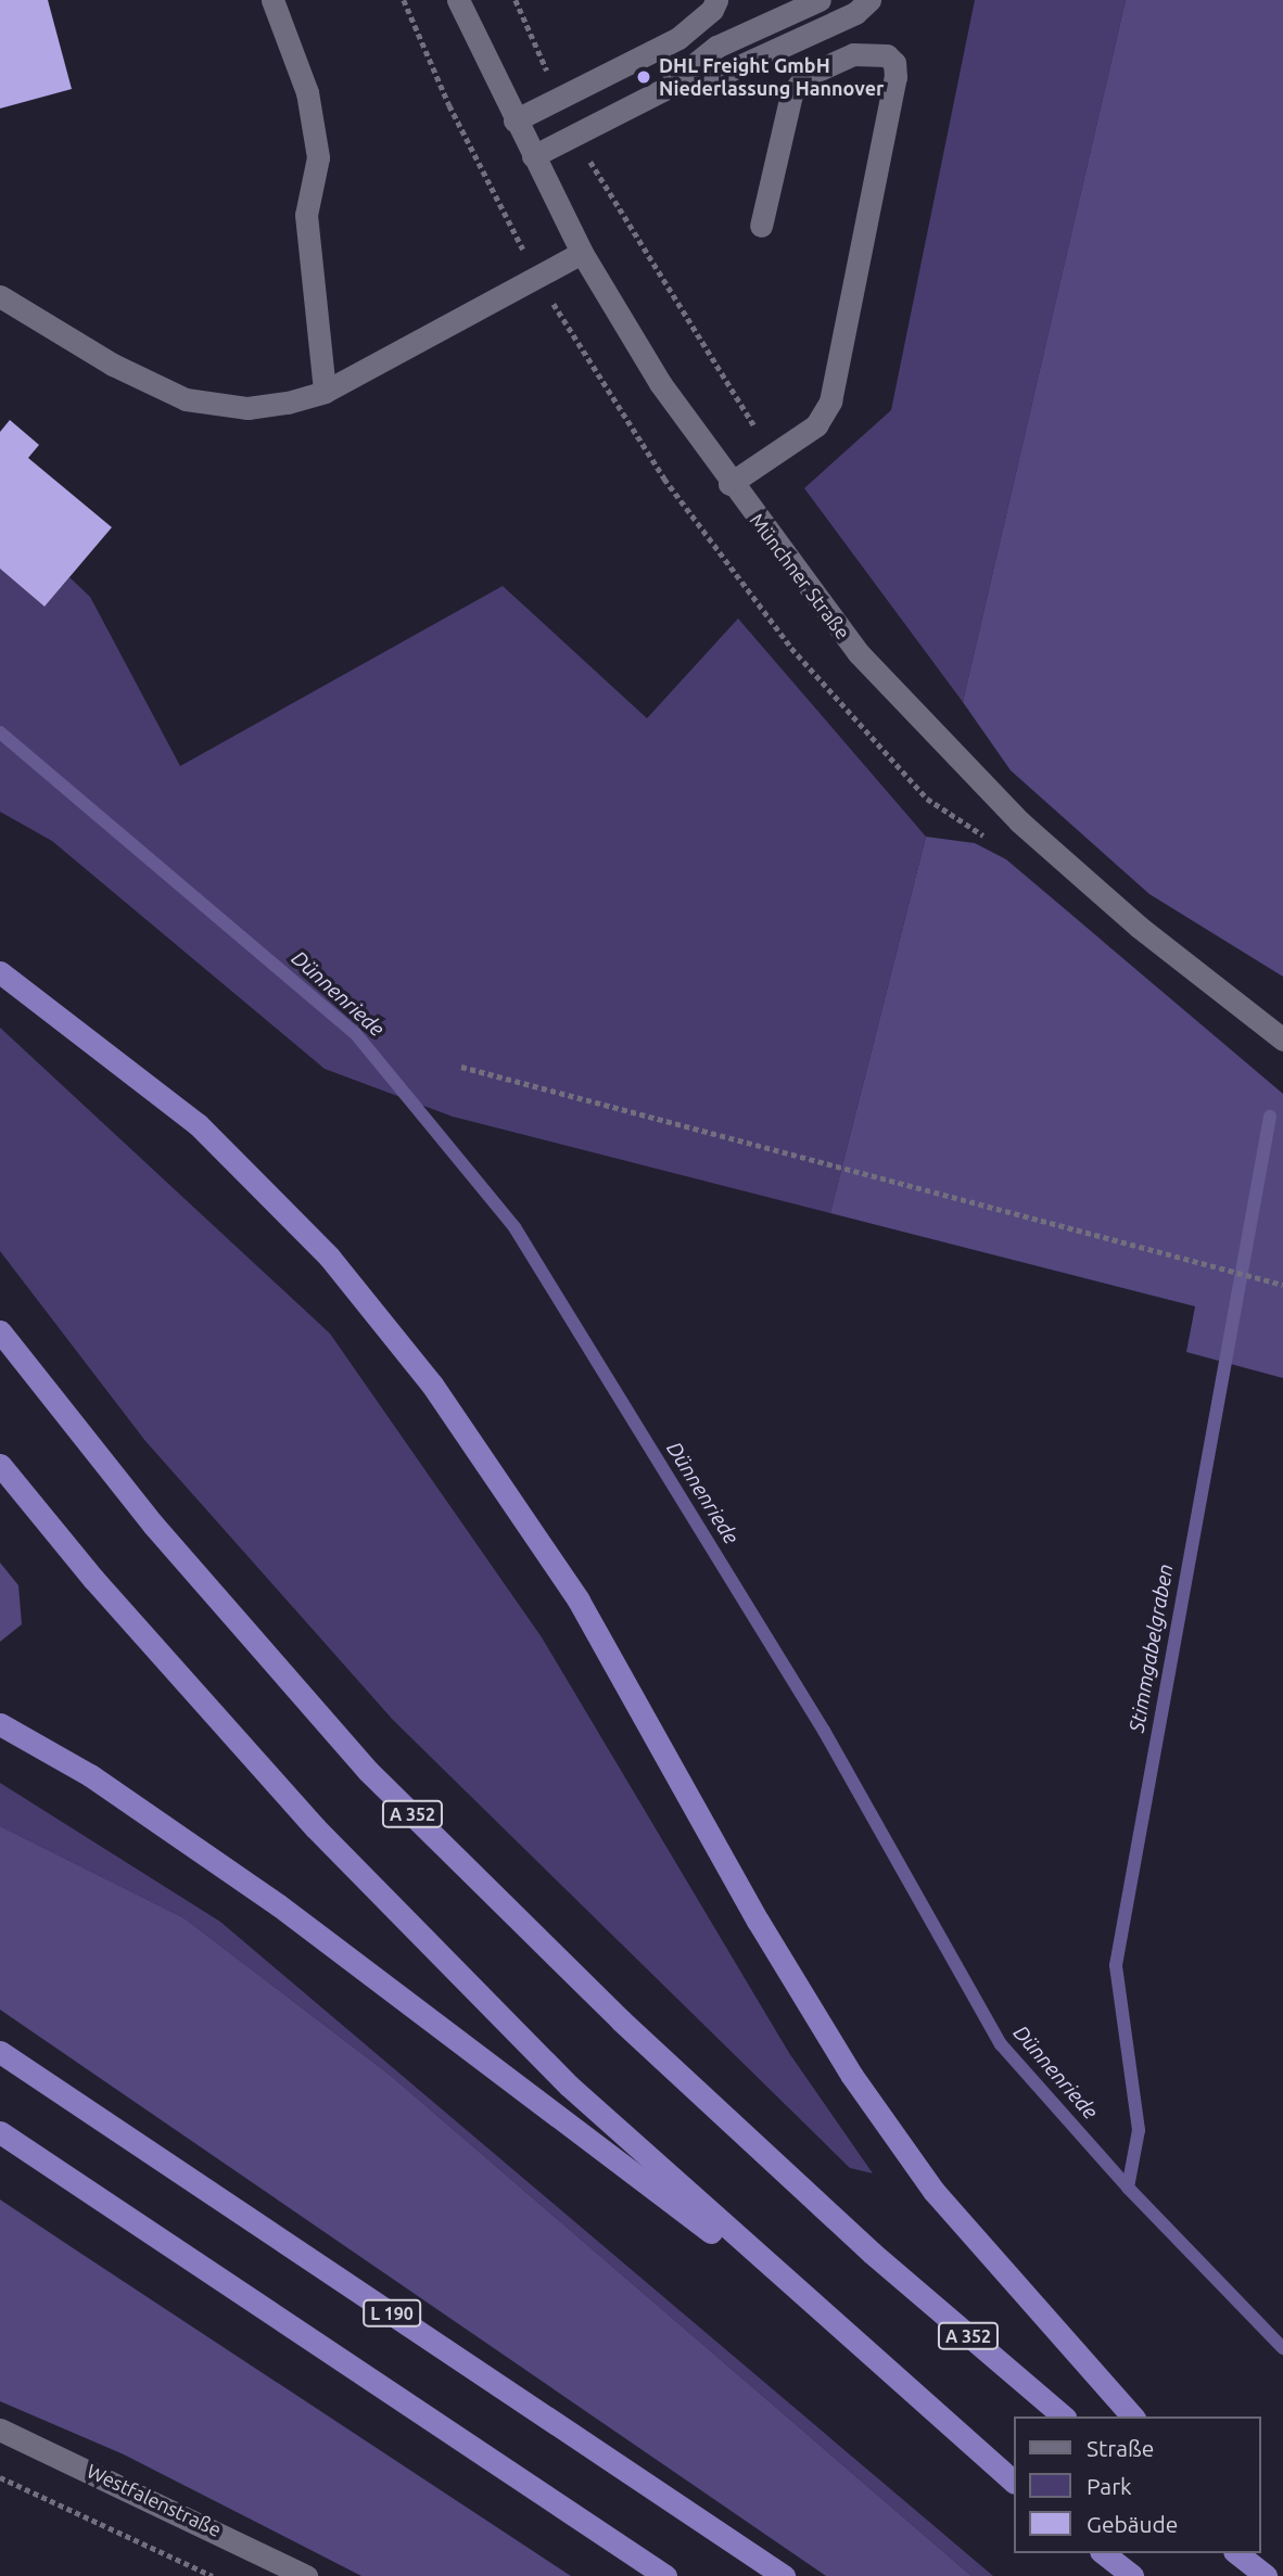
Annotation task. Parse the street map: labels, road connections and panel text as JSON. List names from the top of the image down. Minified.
{"streets":{"highway":["A 352","L 190"],"street":["Münchner Straße","Westfalenstraße"]},"water":["Dünnenriede","Stimmgabelgraben"],"places":["DHL Freight GmbH Niederlassung Hannover"],"legend":["Straße","Park","Gebäude"]}
